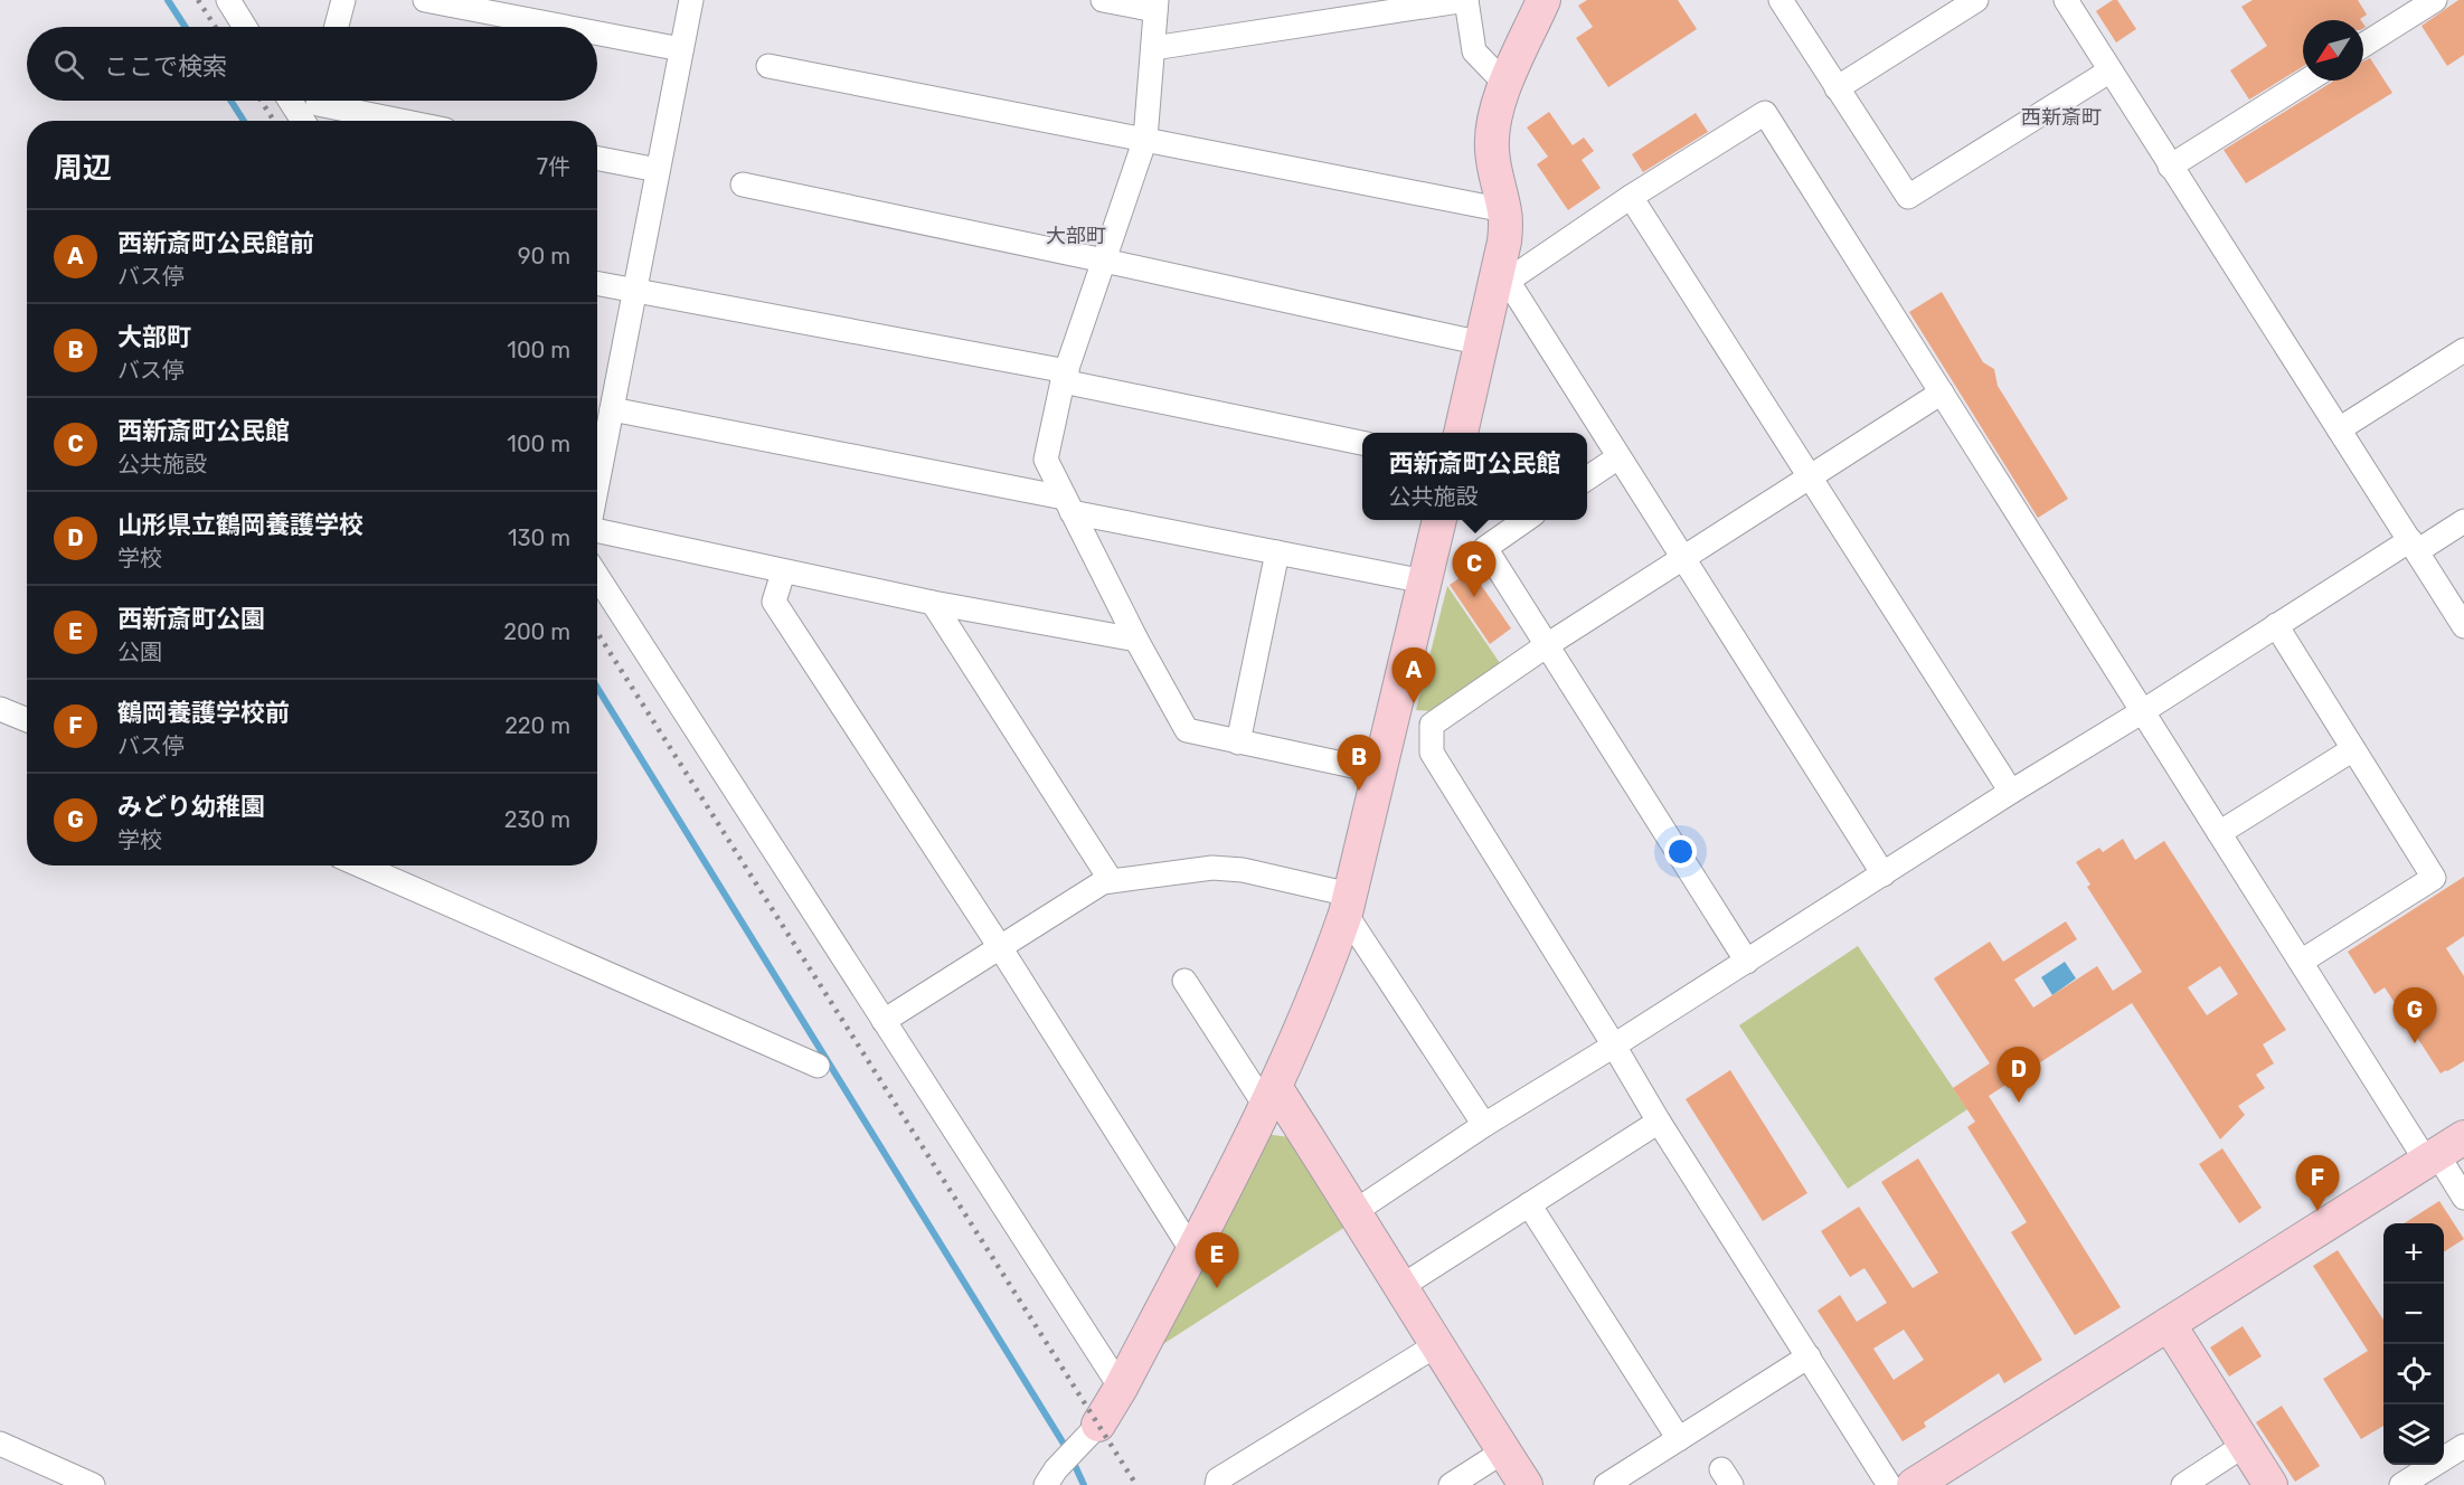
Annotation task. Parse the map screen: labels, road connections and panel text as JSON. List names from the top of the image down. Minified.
{"districts":["西新斎町","大部町"],"north":"bottom left","page":{"search":"ここで検索","heading":["周辺","7件"],"list":[{"mark":"A","name":"西新斎町公民館前","note":"バス停","value":"90 m"},{"mark":"B","name":"大部町","note":"バス停","value":"100 m"},{"mark":"C","name":"西新斎町公民館","note":"公共施設","value":"100 m"},{"mark":"D","name":"山形県立鶴岡養護学校","note":"学校","value":"130 m"},{"mark":"E","name":"西新斎町公園","note":"公園","value":"200 m"},{"mark":"F","name":"鶴岡養護学校前","note":"バス停","value":"220 m"},{"mark":"G","name":"みどり幼稚園","note":"学校","value":"230 m"}],"popup":["西新斎町公民館","公共施設"],"pins":["C","A","B","G","D","F","E"],"map_buttons":["+","−"]}}
